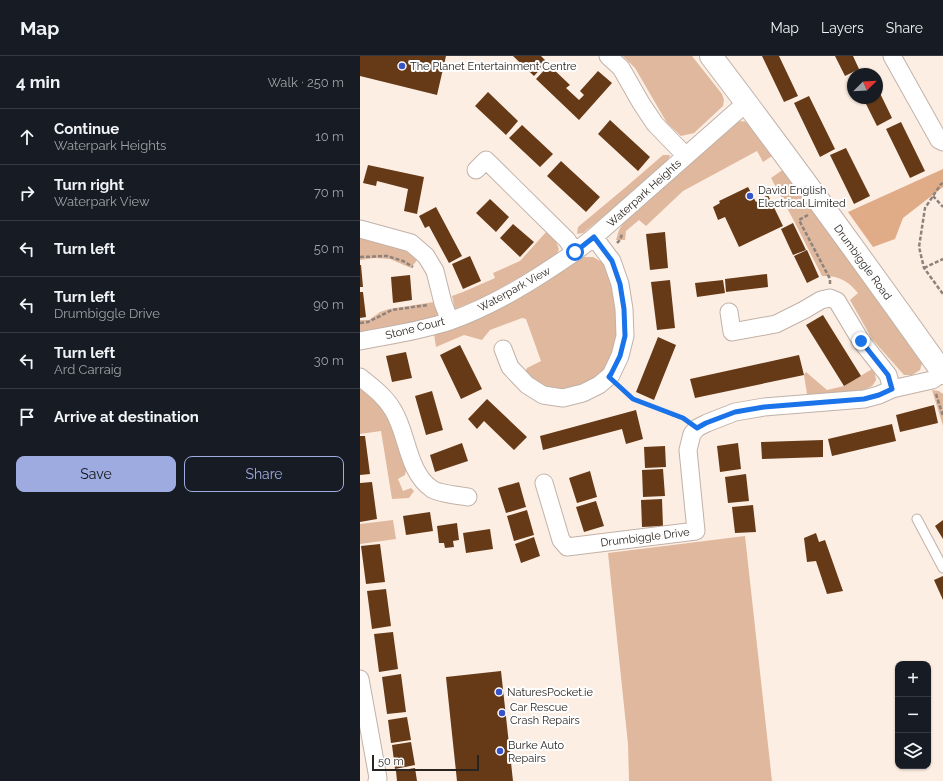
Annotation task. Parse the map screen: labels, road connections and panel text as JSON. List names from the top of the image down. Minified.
{"streets":{"street":["Waterpark Heights","Drumbiggle Road","Waterpark View","Stone Court","Drumbiggle Drive"]},"crossings":[["Waterpark Heights","Drumbiggle Road"],["Waterpark Heights","Waterpark View"],["Waterpark View","Stone Court"]],"places":["The Planet Entertainment Centre","David English Electrical Limited","NaturesPocket.ie","Car Rescue Crash Repairs","Burke Auto Repairs"],"scale_bar":"50 m","north":"top right","page":{"header":"Map","nav":["Map","Layers","Share"],"heading":["4 min","Walk · 250 m"],"list":[["Continue","Waterpark Heights","10 m"],["Turn right","Waterpark View","70 m"],["Turn left","50 m"],["Turn left","Drumbiggle Drive","90 m"],["Turn left","Ard Carraig","30 m"],"Arrive at destination"],"buttons":["Save","Share"],"map_buttons":["+","−"],"scale":"50 m"}}
